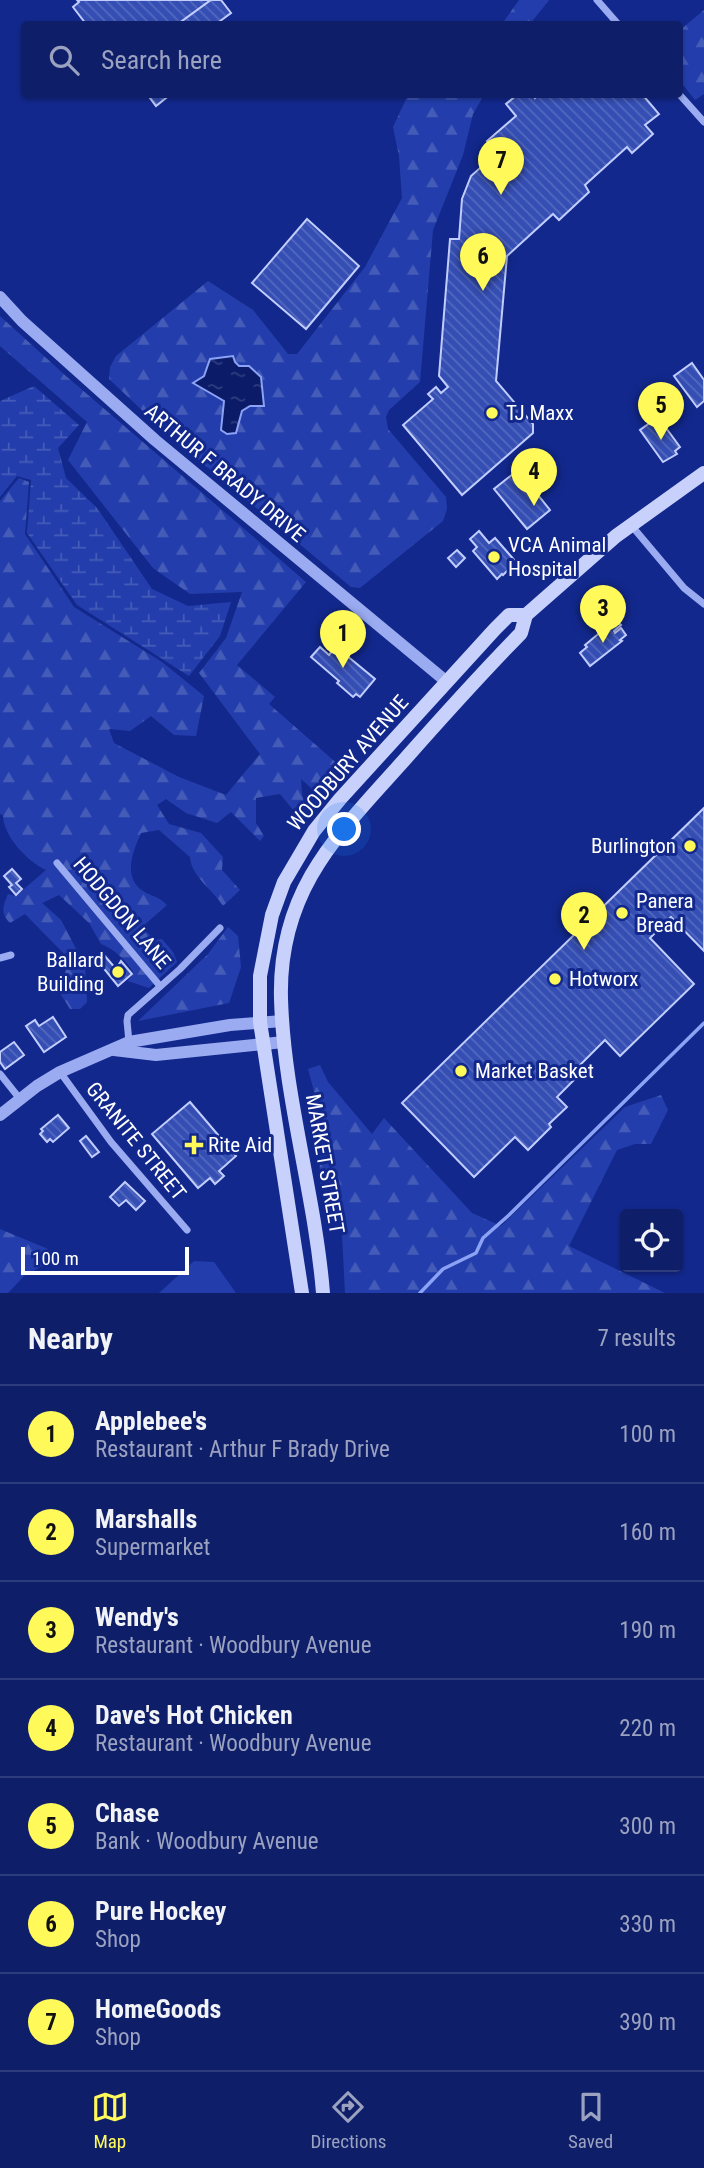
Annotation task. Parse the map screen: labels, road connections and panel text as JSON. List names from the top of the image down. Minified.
{"streets":{"main road":["WOODBURY AVENUE","MARKET STREET"],"street":["ARTHUR F BRADY DRIVE","HODGDON LANE","GRANITE STREET"]},"crossings":[["ARTHUR F BRADY DRIVE","WOODBURY AVENUE"],["WOODBURY AVENUE","MARKET STREET"]],"places":{"other":["TJ Maxx","VCA Animal Hospital","Burlington","Panera Bread","Ballard Building","Hotworx","Market Basket"],"health":["Rite Aid"]},"scale_bar":"100 m","page":{"search":"Search here","pins":["7","6","5","4","3","1","2"],"scale":"100 m","heading":["Nearby","7 results"],"list":[{"mark":"1","name":"Applebee's","note":"Restaurant · Arthur F Brady Drive","value":"100 m"},{"mark":"2","name":"Marshalls","note":"Supermarket","value":"160 m"},{"mark":"3","name":"Wendy's","note":"Restaurant · Woodbury Avenue","value":"190 m"},{"mark":"4","name":"Dave's Hot Chicken","note":"Restaurant · Woodbury Avenue","value":"220 m"},{"mark":"5","name":"Chase","note":"Bank · Woodbury Avenue","value":"300 m"},{"mark":"6","name":"Pure Hockey","note":"Shop","value":"330 m"},{"mark":"7","name":"HomeGoods","note":"Shop","value":"390 m"}],"nav":["Map","Directions","Saved"]}}
